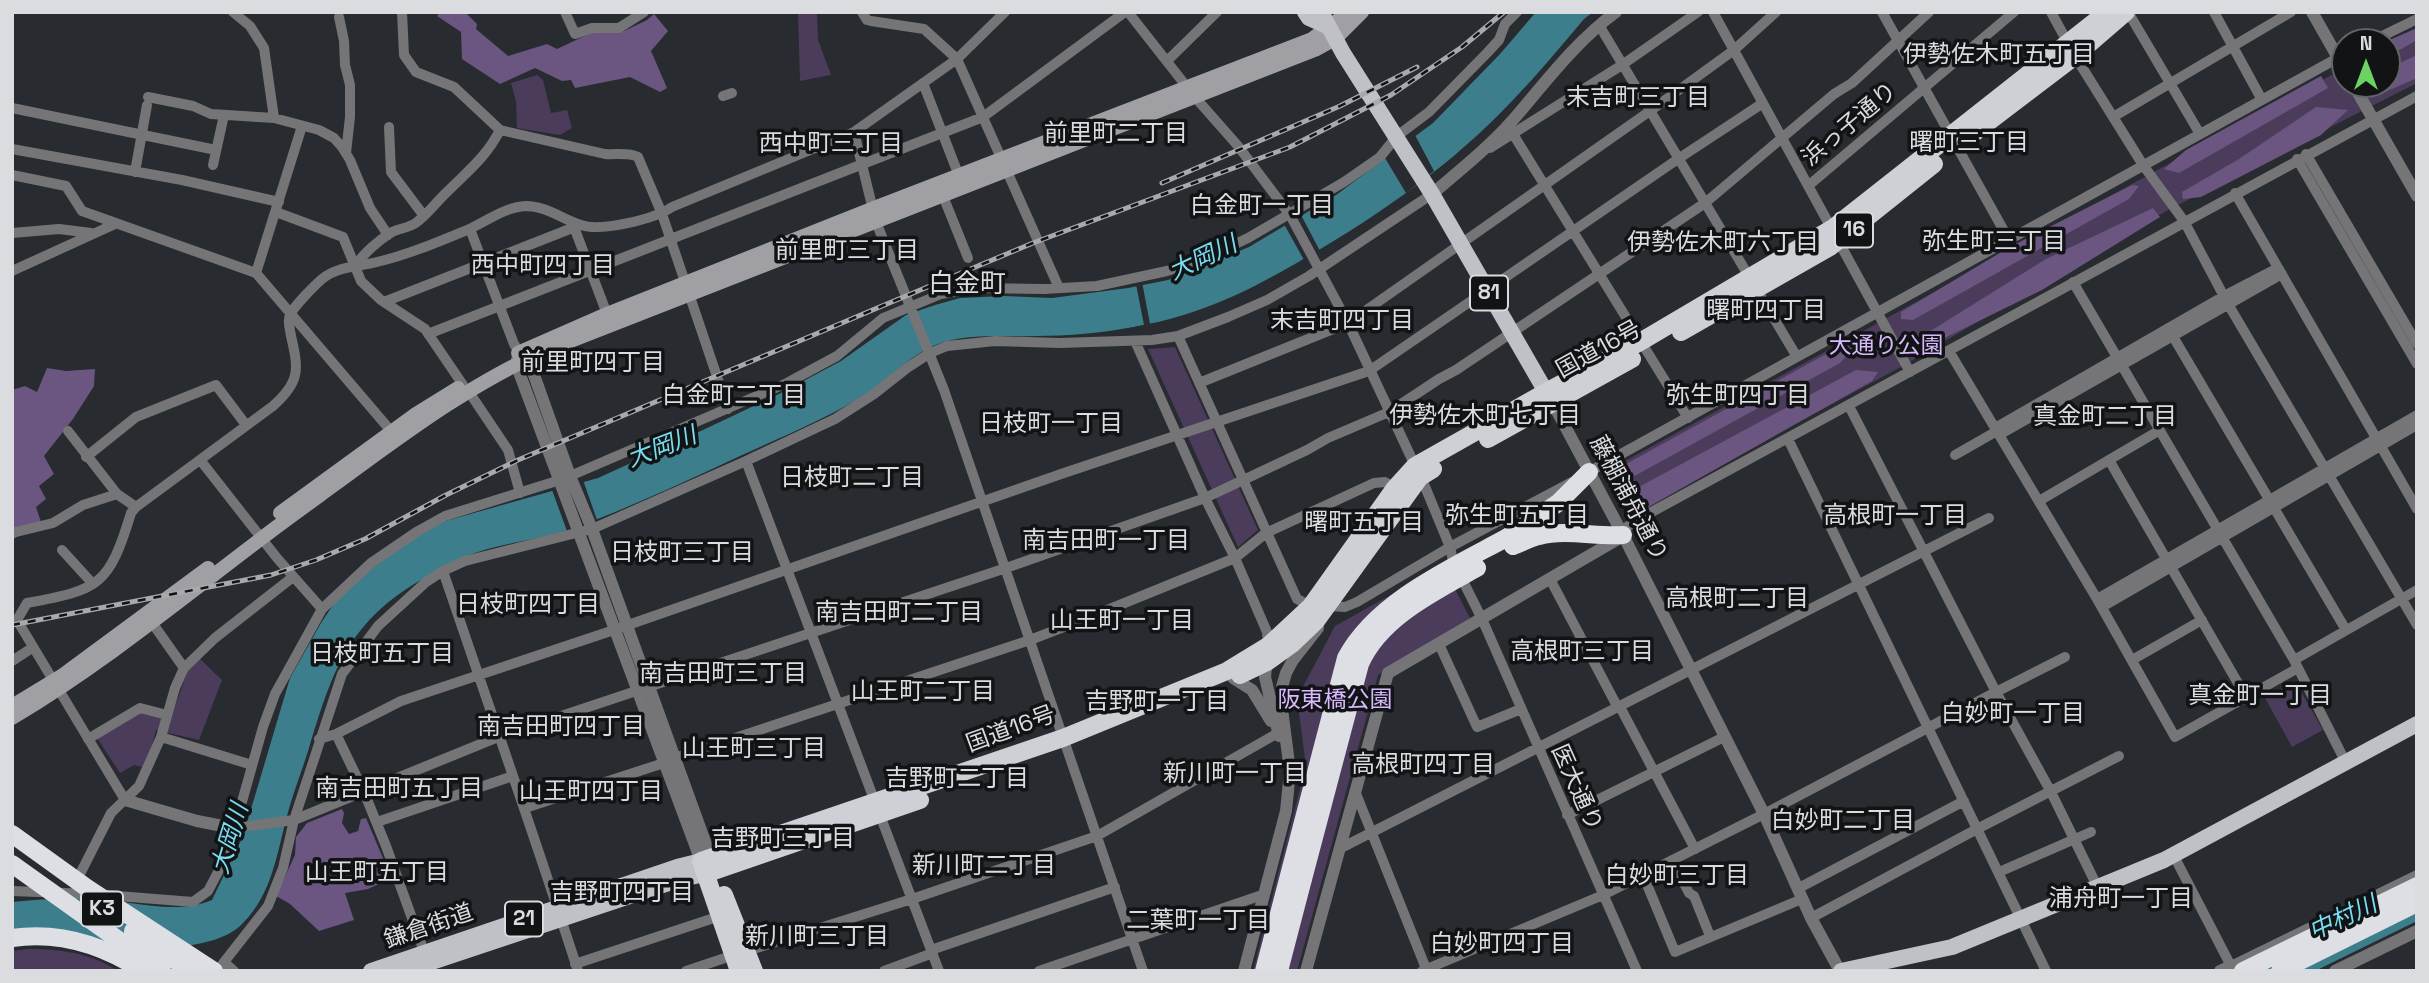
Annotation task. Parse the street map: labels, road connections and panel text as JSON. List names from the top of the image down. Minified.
{"streets":{"highway":["16","国道16号","K3"],"main road":["81","藤棚浦舟通り","21","鎌倉街道"],"street":["浜っ子通り","医大通り"]},"crossings":[["国道16号","藤棚浦舟通り"],["国道16号","医大通り"],["国道16号","鎌倉街道"]],"districts":["伊勢佐木町五丁目","末吉町三丁目","前里町二丁目","曙町三丁目","西中町三丁目","白金町一丁目","弥生町三丁目","伊勢佐木町六丁目","前里町三丁目","西中町四丁目","白金町","曙町四丁目","末吉町四丁目","前里町四丁目","白金町二丁目","弥生町四丁目","伊勢佐木町七丁目","真金町二丁目","日枝町一丁目","日枝町二丁目","弥生町五丁目","高根町一丁目","曙町五丁目","南吉田町一丁目","日枝町三丁目","高根町二丁目","日枝町四丁目","南吉田町二丁目","山王町一丁目","高根町三丁目","日枝町五丁目","南吉田町三丁目","山王町二丁目","真金町一丁目","吉野町一丁目","白妙町一丁目","南吉田町四丁目","山王町三丁目","高根町四丁目","新川町一丁目","吉野町二丁目","南吉田町五丁目","山王町四丁目","白妙町二丁目","吉野町三丁目","新川町二丁目","山王町五丁目","白妙町三丁目","吉野町四丁目","浦舟町一丁目","二葉町一丁目","新川町三丁目","白妙町四丁目"],"water":["大岡川","中村川"],"parks":["大通り公園","阪東橋公園"],"north":"top"}
